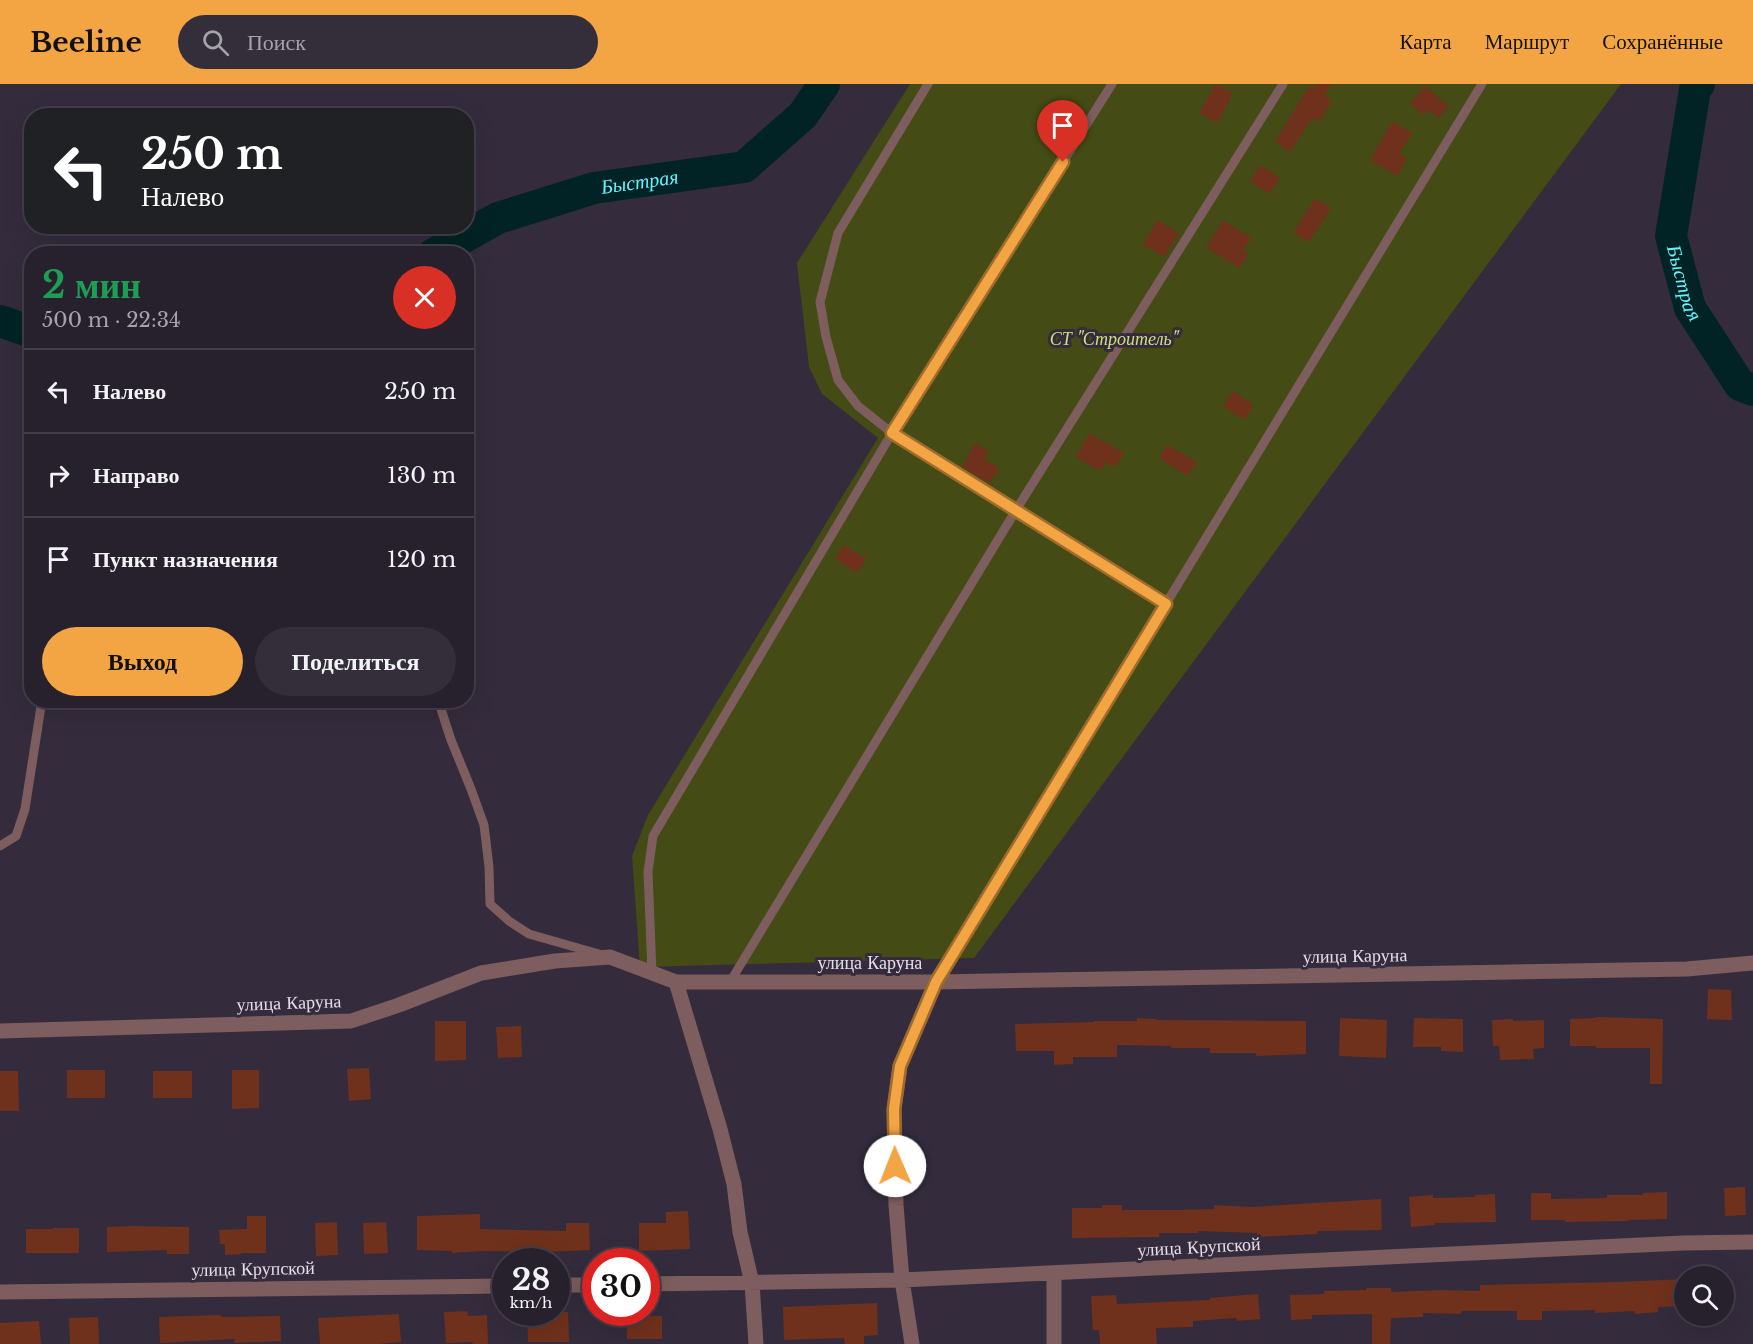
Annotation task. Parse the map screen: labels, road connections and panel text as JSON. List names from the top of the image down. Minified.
{"streets":{"street":["улица Каруна","улица Крупской"]},"water":["Быстрая"],"parks":["СТ \"Строитель\""],"page":{"header":"Beeline","search":"Поиск","nav":["Карта","Маршрут","Сохранённые"],"turn":["250 m","Налево"],"heading":["2 мин","500 m · 22:34"],"list":[{"name":"Налево","value":"250 m"},{"name":"Направо","value":"130 m"},{"name":"Пункт назначения","value":"120 m"}],"buttons":["Выход","Поделиться"],"speed":"28 km/h","limit":"30"}}
